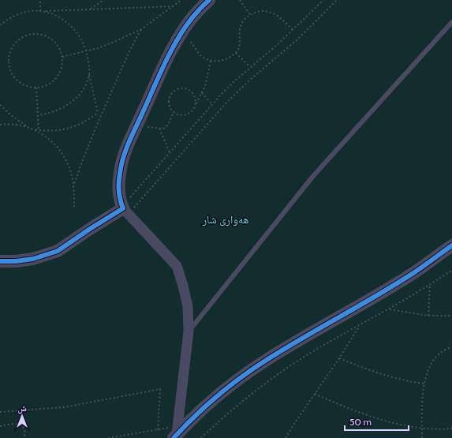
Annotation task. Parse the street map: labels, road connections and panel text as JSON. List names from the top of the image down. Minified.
{"parks":["هەواری شار"],"scale_bar":"50 m","north":"top"}
